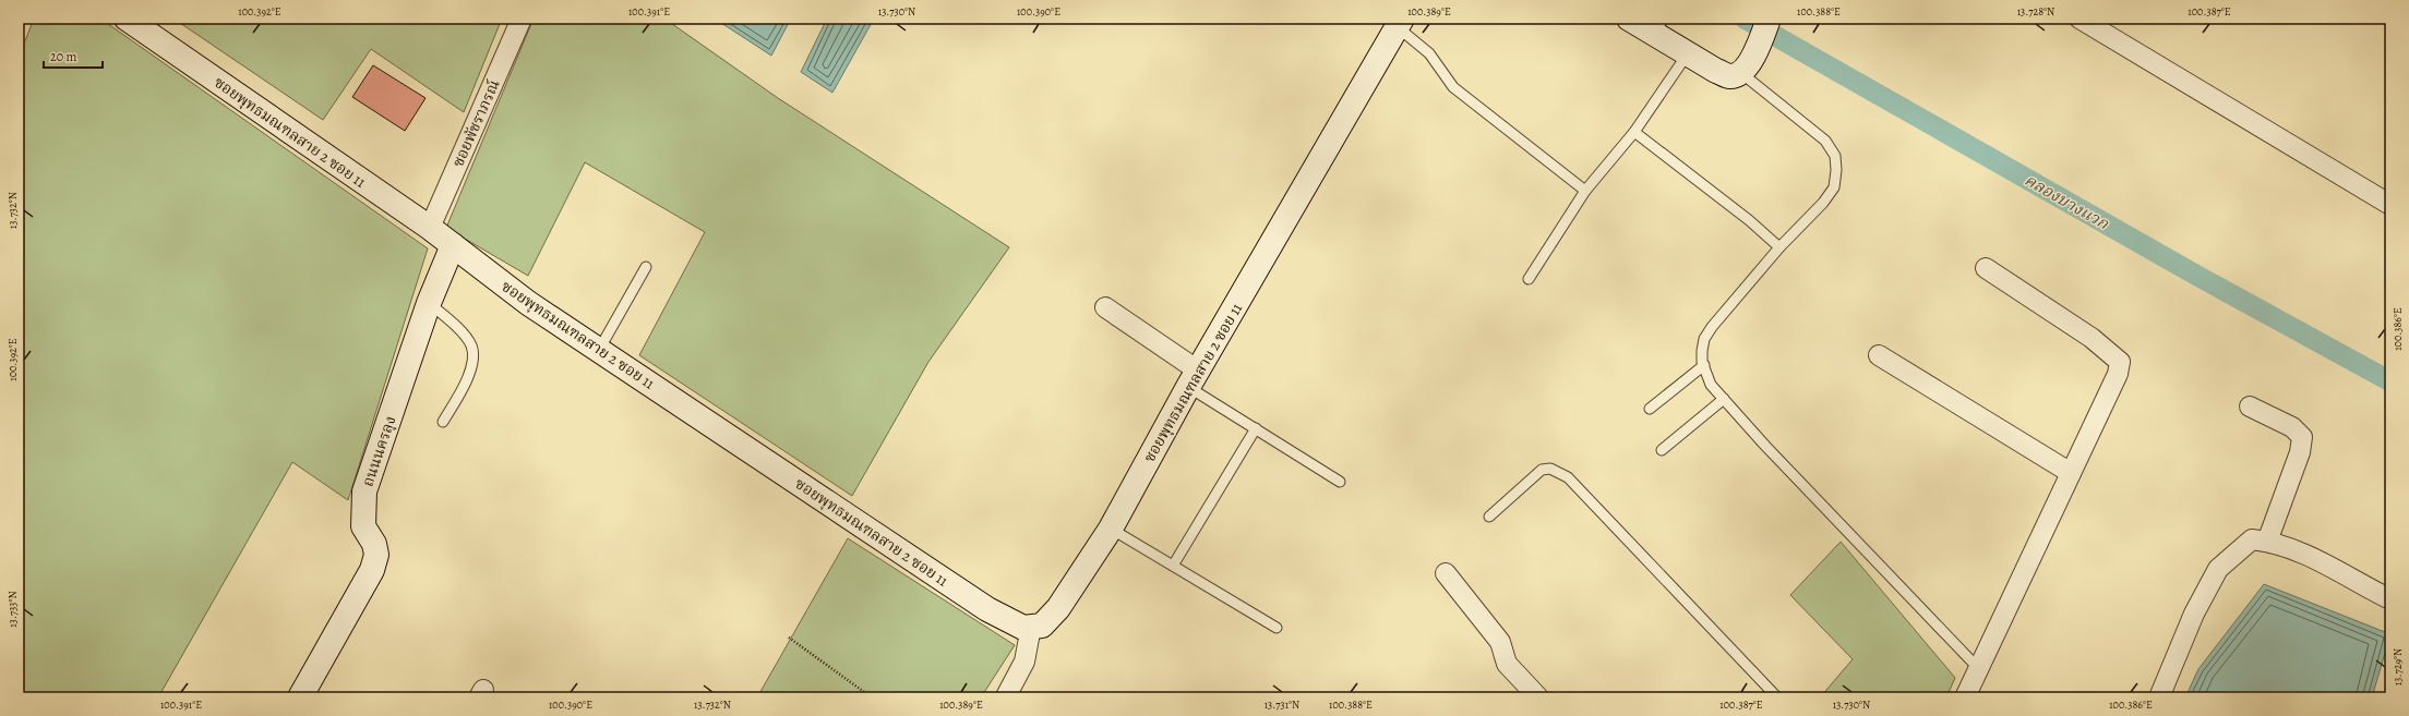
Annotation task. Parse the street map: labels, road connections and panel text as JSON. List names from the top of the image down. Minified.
{"streets":{"street":["ซอยพัชราภรณ์","ซอยพุทธมณฑลสาย 2 ซอย 11","ถนนนครลุง"]},"crossings":[["ซอยพัชราภรณ์","ซอยพุทธมณฑลสาย 2 ซอย 11"],["ซอยพุทธมณฑลสาย 2 ซอย 11","ถนนนครลุง"]],"water":["คลองบางแวก"],"scale_bar":"20 m","coordinates":["100.392°E","100.391°E","13.730°N","100.390°E","100.389°E","100.388°E","13.728°N","100.387°E","13.732°N","100.386°E","13.733°N","13.729°N","13.731°N"]}
